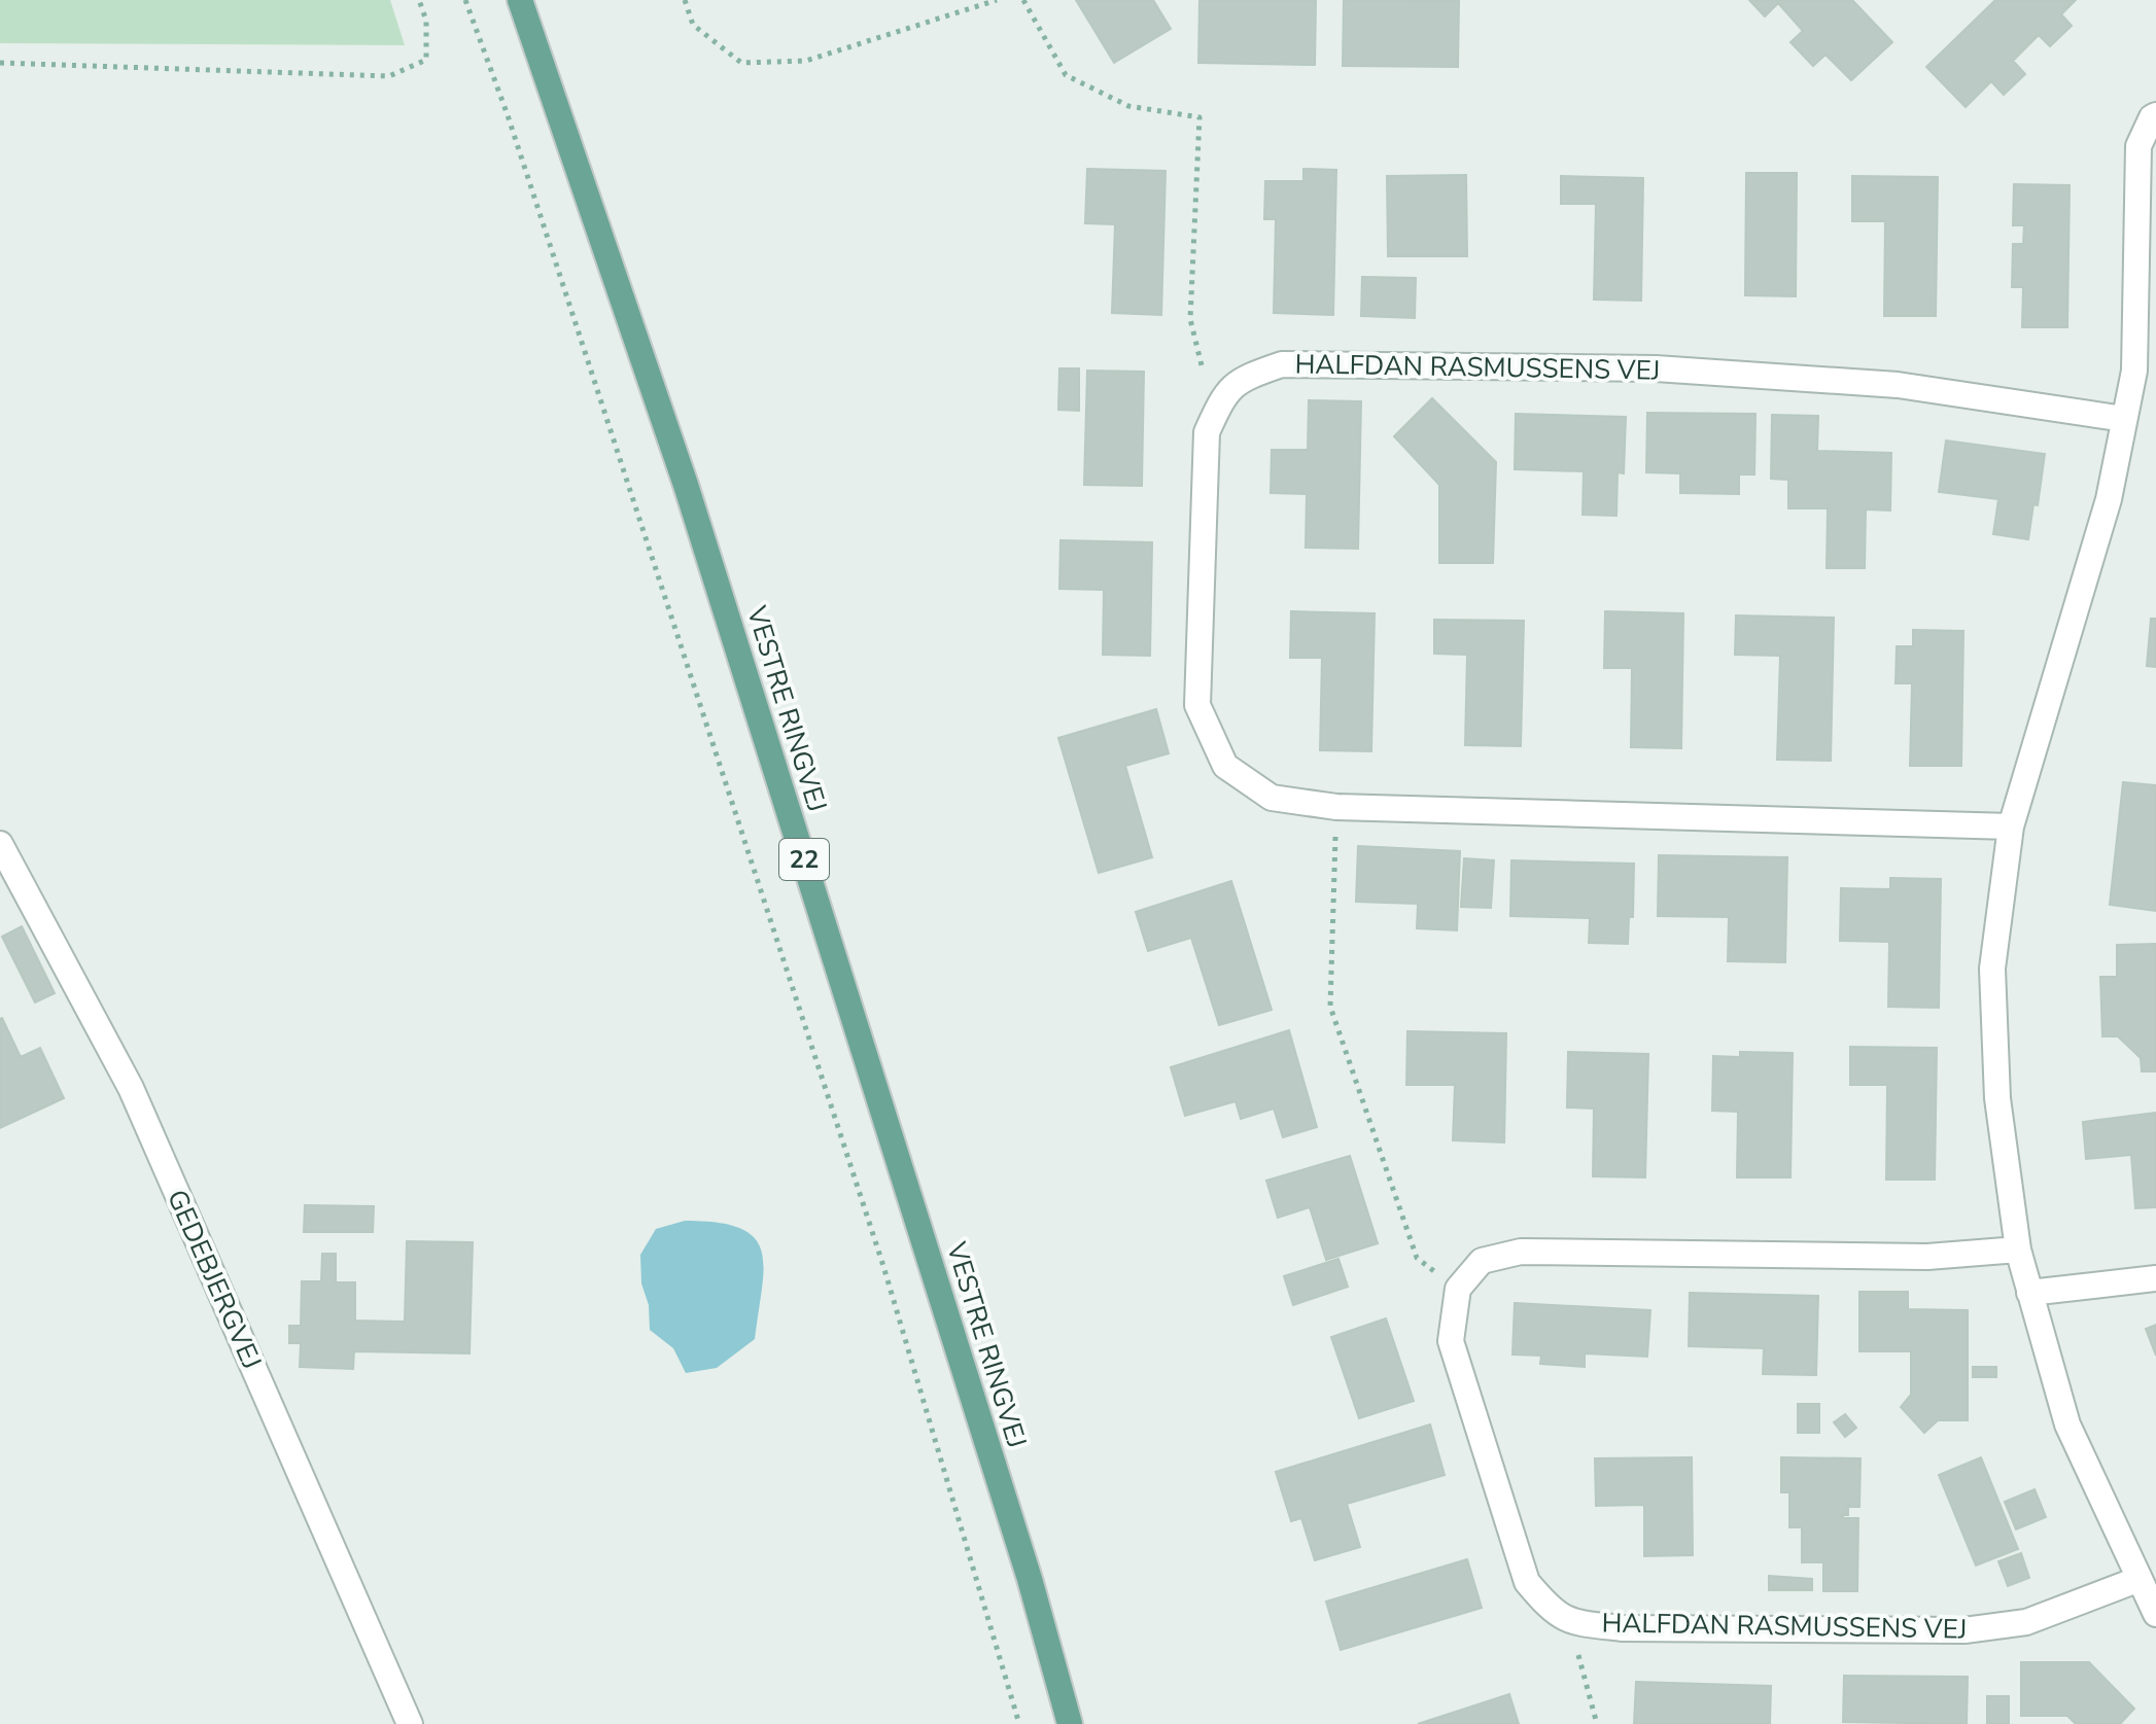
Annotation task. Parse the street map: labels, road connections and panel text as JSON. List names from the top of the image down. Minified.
{"streets":{"main road":["VESTRE RINGVEJ","22"],"street":["HALFDAN RASMUSSENS VEJ","GEDEBJERGVEJ"]}}
